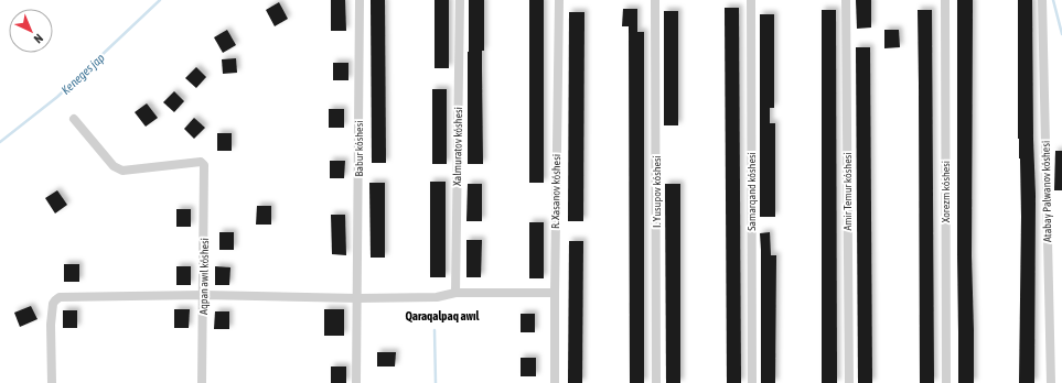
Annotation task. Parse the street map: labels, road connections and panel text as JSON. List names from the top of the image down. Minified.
{"streets":{"street":["Xalmuratov kóshesi","Babur kóshesi","R. Xasanov kóshesi","I. Yusupov kóshesi","Samarqand kóshesi","Amir Temur kóshesi","Xorezm kóshesi","Atabay Palwanov kóshesi","Aqpan awıl kóshesi"]},"districts":["Qaraqalpaq awıl"],"water":["Keneges jap"],"north":"bottom right"}
